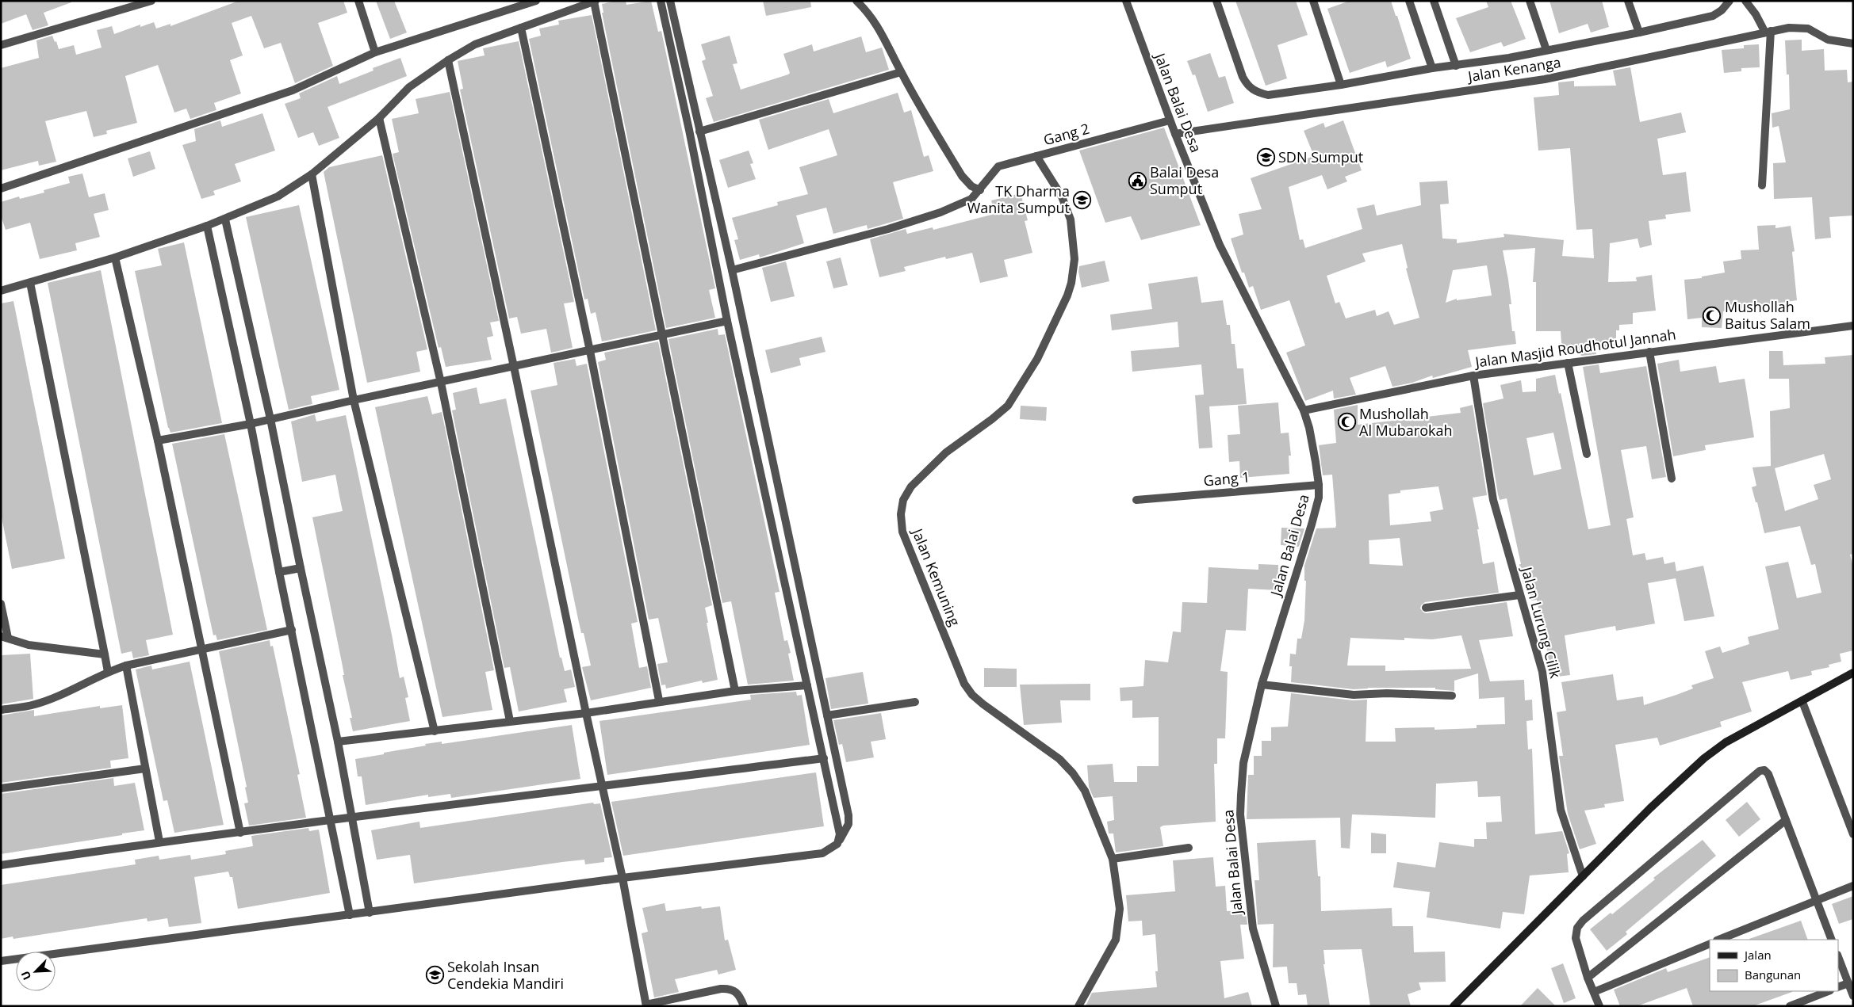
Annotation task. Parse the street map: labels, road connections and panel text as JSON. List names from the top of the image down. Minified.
{"streets":{"street":["Jalan Kenanga","Jalan Balai Desa","Gang 2","Jalan Masjid Roudhotul Jannah","Gang 1","Jalan Kemuning","Jalan Lurung Cilik"]},"crossings":[["Jalan Kenanga","Jalan Balai Desa"],["Jalan Balai Desa","Gang 2"],["Jalan Balai Desa","Jalan Masjid Roudhotul Jannah"],["Jalan Balai Desa","Gang 1"],["Gang 2","Jalan Kemuning"],["Jalan Masjid Roudhotul Jannah","Jalan Lurung Cilik"]],"places":{"school or university":["SDN Sumput","TK Dharma Wanita Sumput","Sekolah Insan Cendekia Mandiri"],"public building":["Balai Desa Sumput"],"mosque":["Mushollah Baitus Salam","Mushollah Al Mubarokah"]},"legend":["Jalan","Bangunan"],"north":"bottom left"}
